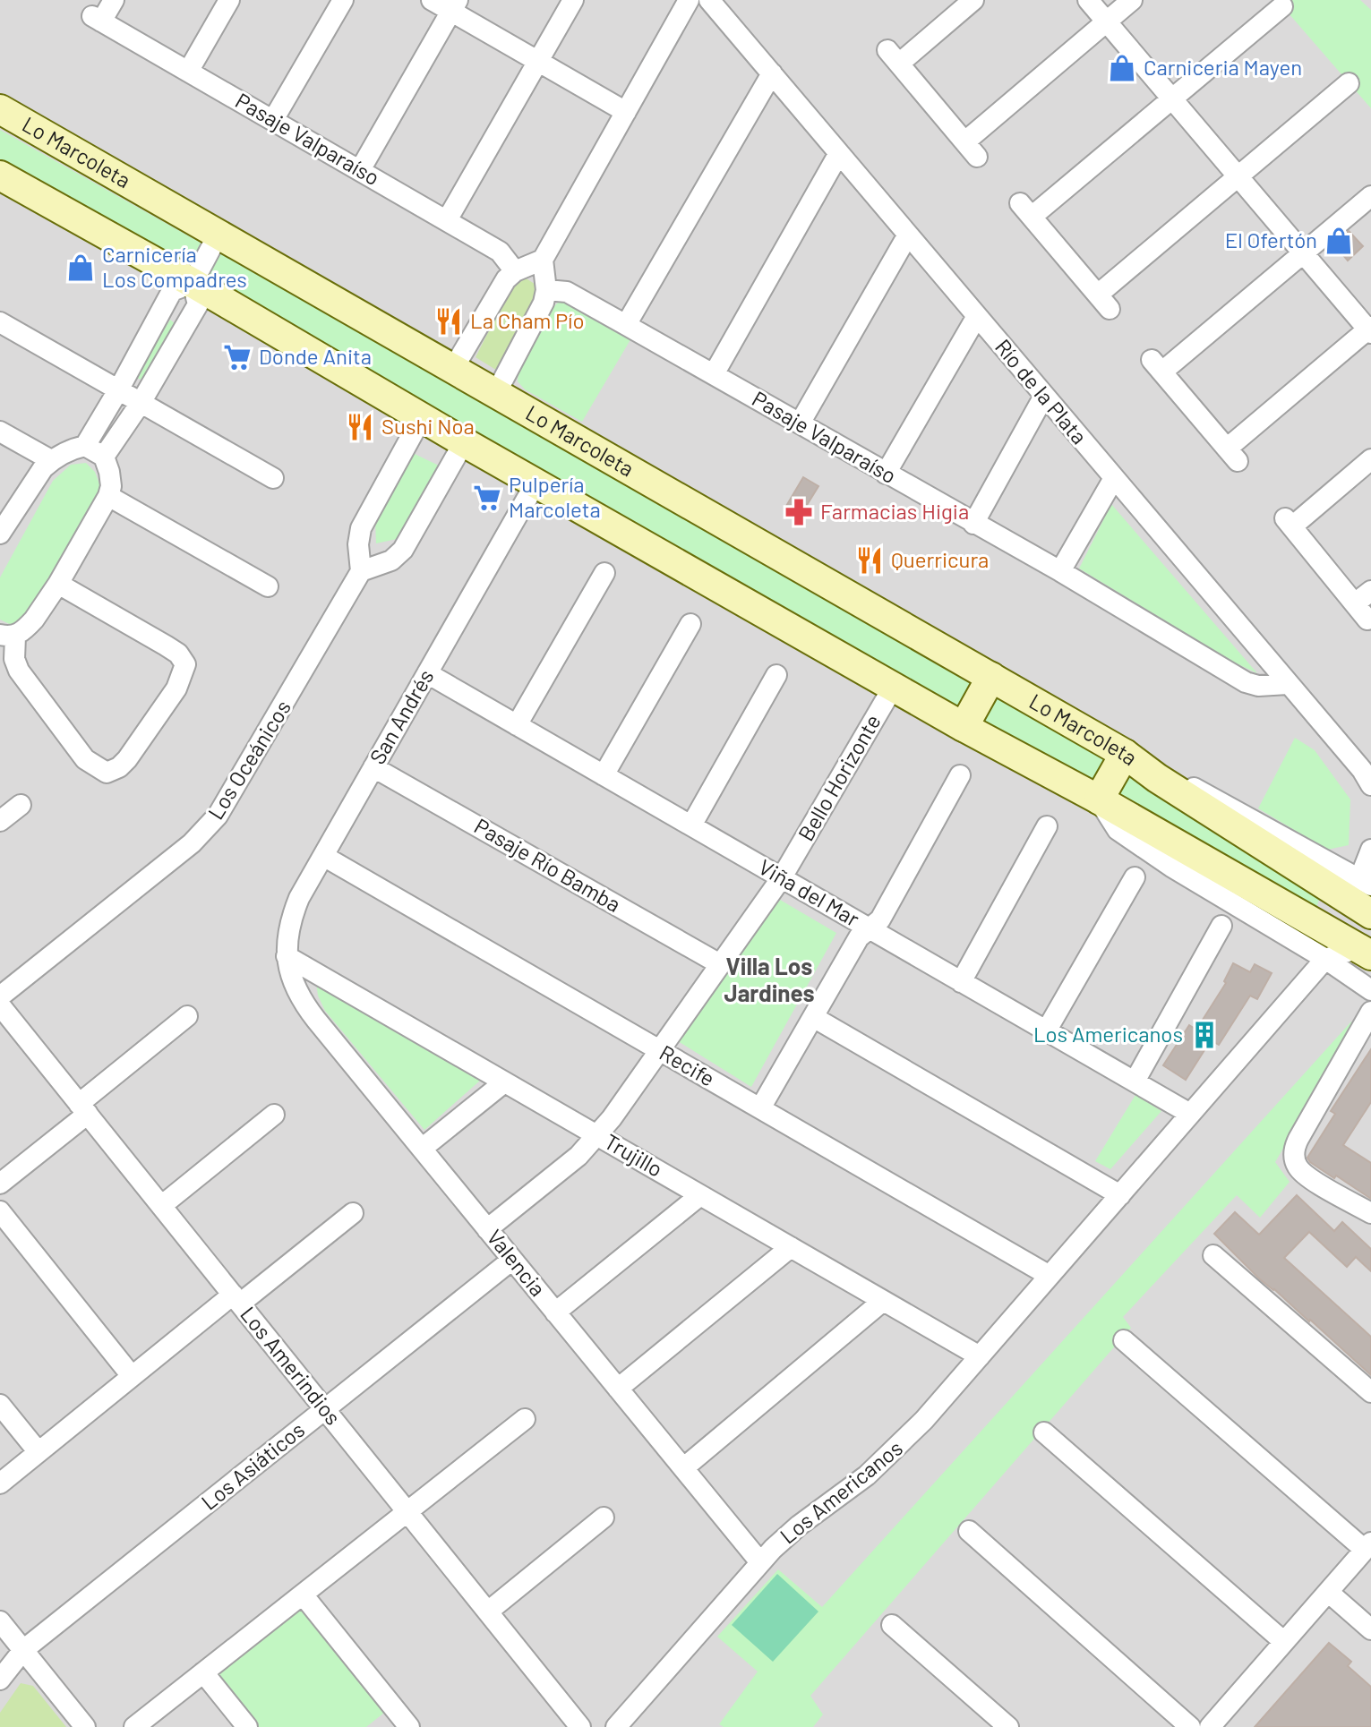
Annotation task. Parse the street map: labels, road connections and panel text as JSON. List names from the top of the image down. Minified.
{"streets":{"main road":["Lo Marcoleta"],"street":["Pasaje Valparaíso","Río de la Plata","San Andrés","Los Oceánicos","Bello Horizonte","Pasaje Río Bamba","Viña del Mar","Recife","Trujillo","Valencia","Los Amerindios","Los Asiáticos","Los Americanos"]},"crossings":[["Pasaje Valparaíso","Río de la Plata"],["San Andrés","Pasaje Río Bamba"],["San Andrés","Viña del Mar"],["San Andrés","Recife"],["San Andrés","Trujillo"],["San Andrés","Valencia"],["Bello Horizonte","Pasaje Río Bamba"],["Bello Horizonte","Viña del Mar"],["Bello Horizonte","Recife"],["Bello Horizonte","Trujillo"],["Bello Horizonte","Valencia"],["Viña del Mar","Los Americanos"],["Recife","Los Americanos"],["Trujillo","Valencia"],["Trujillo","Los Americanos"],["Valencia","Los Asiáticos"],["Valencia","Los Americanos"],["Los Amerindios","Los Asiáticos"]],"districts":["Villa Los Jardines"],"places":{"shop":["Carniceria Mayen","El Ofertón","Carnicería Los Compadres"],"restaurant":["La Cham Pío","Sushi Noa","Querricura"],"supermarket":["Donde Anita","Pulpería Marcoleta"],"pharmacy":["Farmacias Higia"],"building":["Los Americanos"]}}
